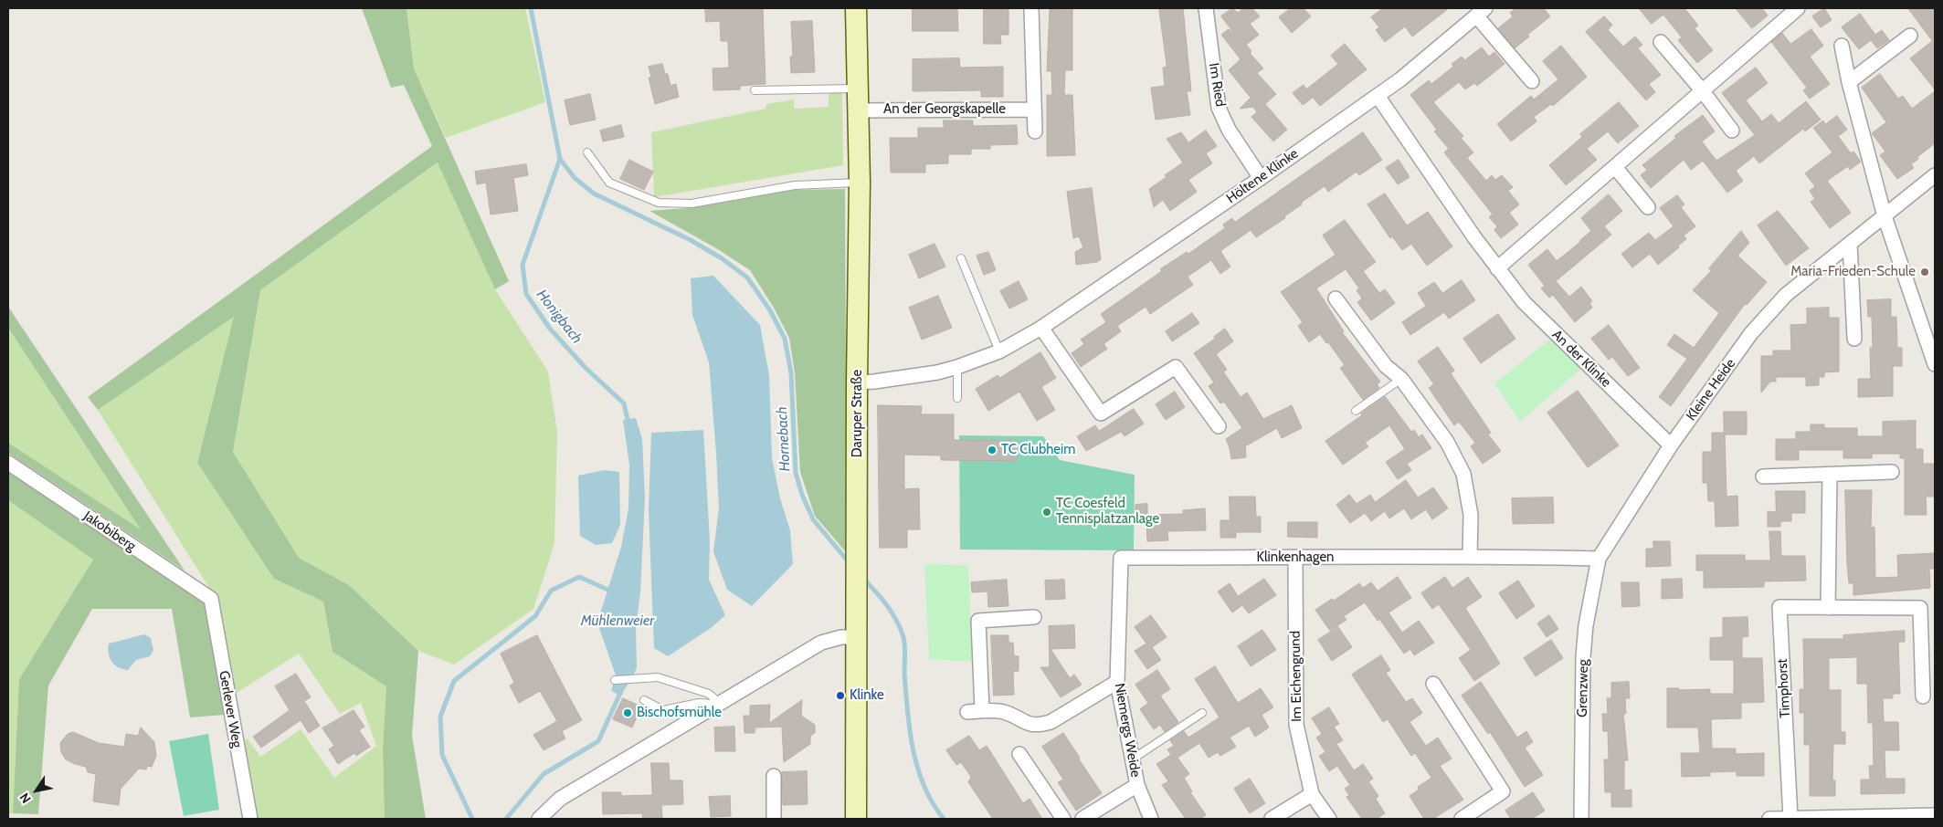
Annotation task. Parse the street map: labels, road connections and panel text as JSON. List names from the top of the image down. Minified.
{"streets":{"street":["Im Ried","An der Georgskapelle","Höltene Klinke","An der Klinke","Kleine Heide","Daruper Straße","Jakobiberg","Klinkenhagen","Im Eichengrund","Grenzweg","Timphorst","Gerlever Weg","Niemergs Weide"]},"crossings":[["Im Ried","Höltene Klinke"],["An der Georgskapelle","Daruper Straße"],["Höltene Klinke","An der Klinke"],["Höltene Klinke","Daruper Straße"],["An der Klinke","Kleine Heide"],["Kleine Heide","Klinkenhagen"],["Kleine Heide","Grenzweg"],["Jakobiberg","Gerlever Weg"],["Klinkenhagen","Im Eichengrund"],["Klinkenhagen","Grenzweg"],["Klinkenhagen","Niemergs Weide"]],"water":["Honigbach","Hornebach","Mühlenweier"],"places":["Maria-Frieden-Schule","TC Clubheim","TC Coesfeld Tennisplatzanlage","Klinke","Bischofsmühle"],"north":"bottom left"}
